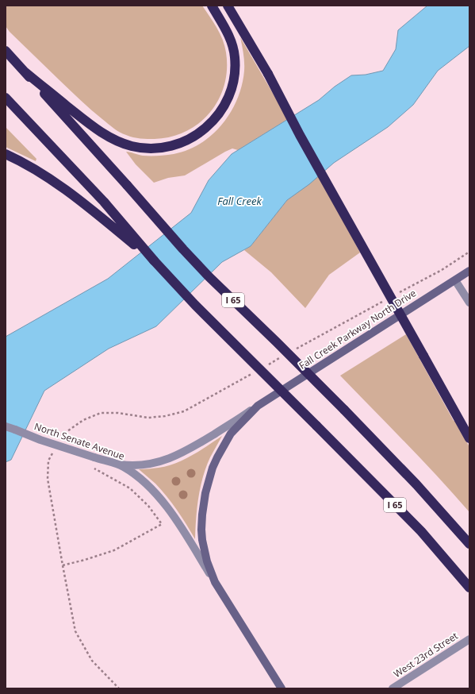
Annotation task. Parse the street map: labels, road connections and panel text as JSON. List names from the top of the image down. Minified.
{"streets":{"highway":["I 65"],"main road":["Fall Creek Parkway North Drive"],"street":["North Senate Avenue","West 23rd Street"]},"crossings":[["Fall Creek Parkway North Drive","North Senate Avenue"]],"water":["Fall Creek"]}
